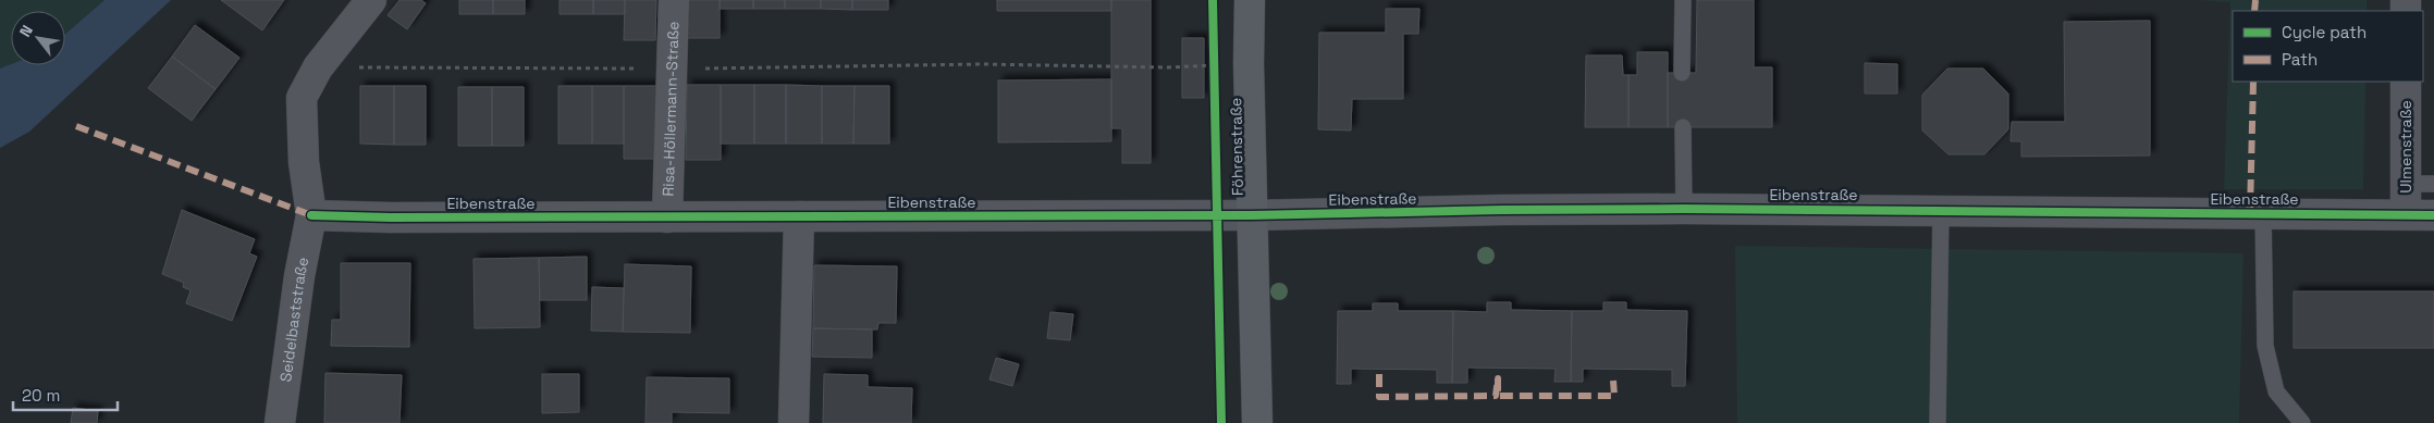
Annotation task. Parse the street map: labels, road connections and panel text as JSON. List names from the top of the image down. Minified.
{"streets":{"street":["Risa-Höllermann-Straße","Föhrenstraße","Ulmenstraße","Eibenstraße","Seidelbaststraße"]},"crossings":[["Risa-Höllermann-Straße","Eibenstraße"],["Föhrenstraße","Eibenstraße"],["Ulmenstraße","Eibenstraße"],["Eibenstraße","Seidelbaststraße"]],"legend":["Cycle path","Path"],"scale_bar":"20 m","north":"top left"}
